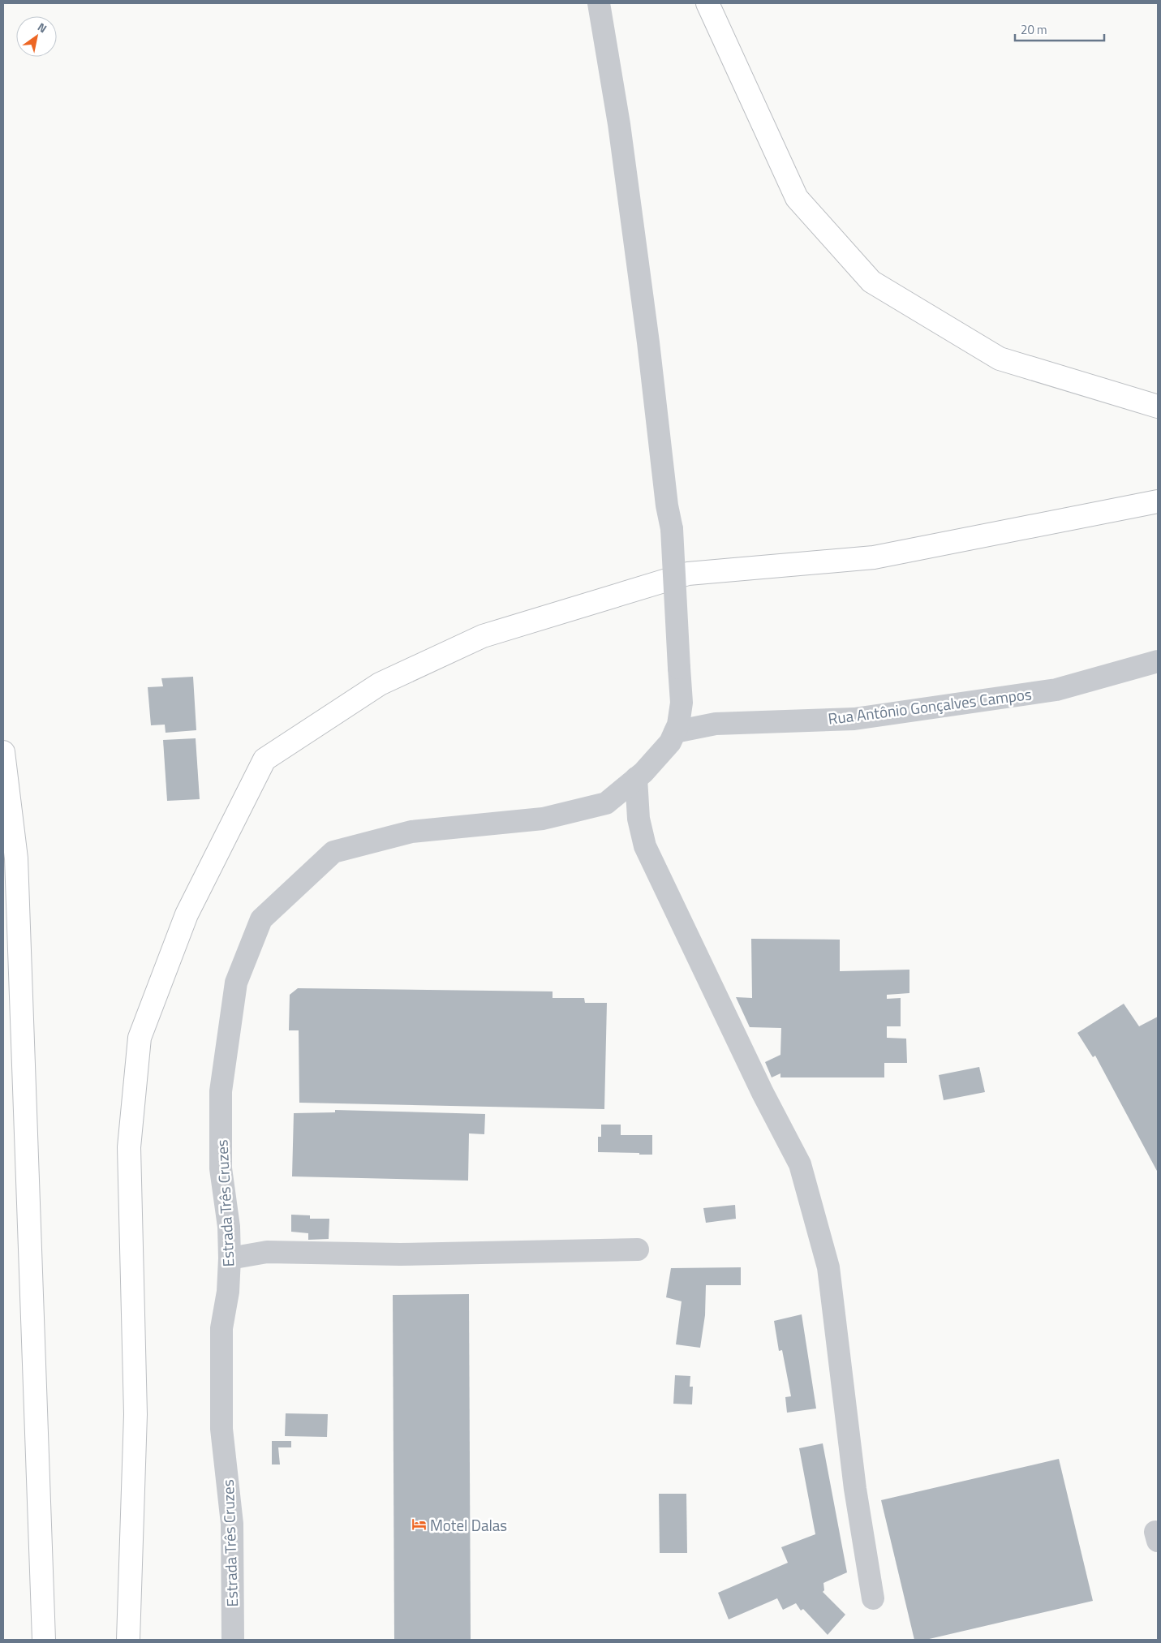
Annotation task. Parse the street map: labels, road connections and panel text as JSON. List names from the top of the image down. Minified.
{"streets":{"street":["Rua Antônio Gonçalves Campos","Estrada Três Cruzes"]},"places":{"hotel":["Motel Dalas"]},"scale_bar":"20 m","north":"top right"}
